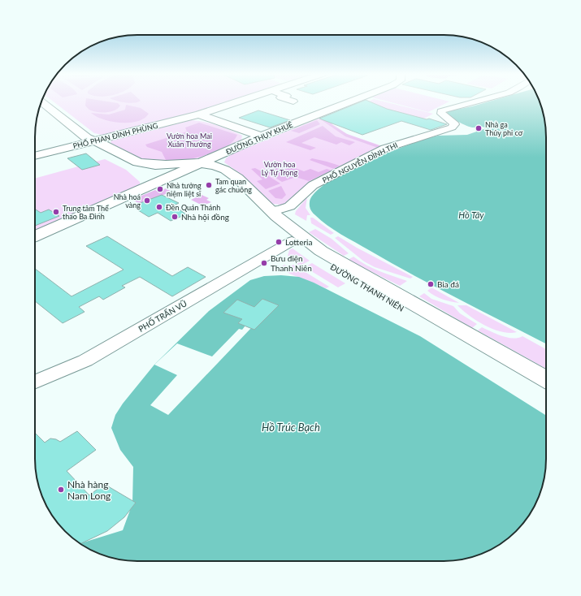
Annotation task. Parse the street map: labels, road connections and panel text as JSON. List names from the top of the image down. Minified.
{"streets":{"main road":["PHỐ PHAN ĐÌNH PHÙNG","ĐƯỜNG THỤY KHUÊ","ĐƯỜNG THANH NIÊN"],"street":["PHỐ NGUYỄN ĐÌNH THI","PHỐ TRẤN VŨ"]},"crossings":[["ĐƯỜNG THỤY KHUÊ","ĐƯỜNG THANH NIÊN"],["PHỐ NGUYỄN ĐÌNH THI","ĐƯỜNG THANH NIÊN"],["ĐƯỜNG THANH NIÊN","PHỐ TRẤN VŨ"]],"water":["Hồ Tây","Hồ Trúc Bạch"],"parks":["Vườn hoa Mai Xuân Thưởng","Vườn hoa Lý Tự Trọng"],"places":["Nhà ga Thủy phi cơ","Tam quan gác chuông","Nhà tưởng niệm liệt sĩ","Nhà hoá vàng","Đền Quán Thánh","Trung tâm Thể thao Ba Đình","Nhà hội đồng","Lotteria","Bưu điện Thanh Niên","Bia đá","Nhà hàng Nam Long"]}
